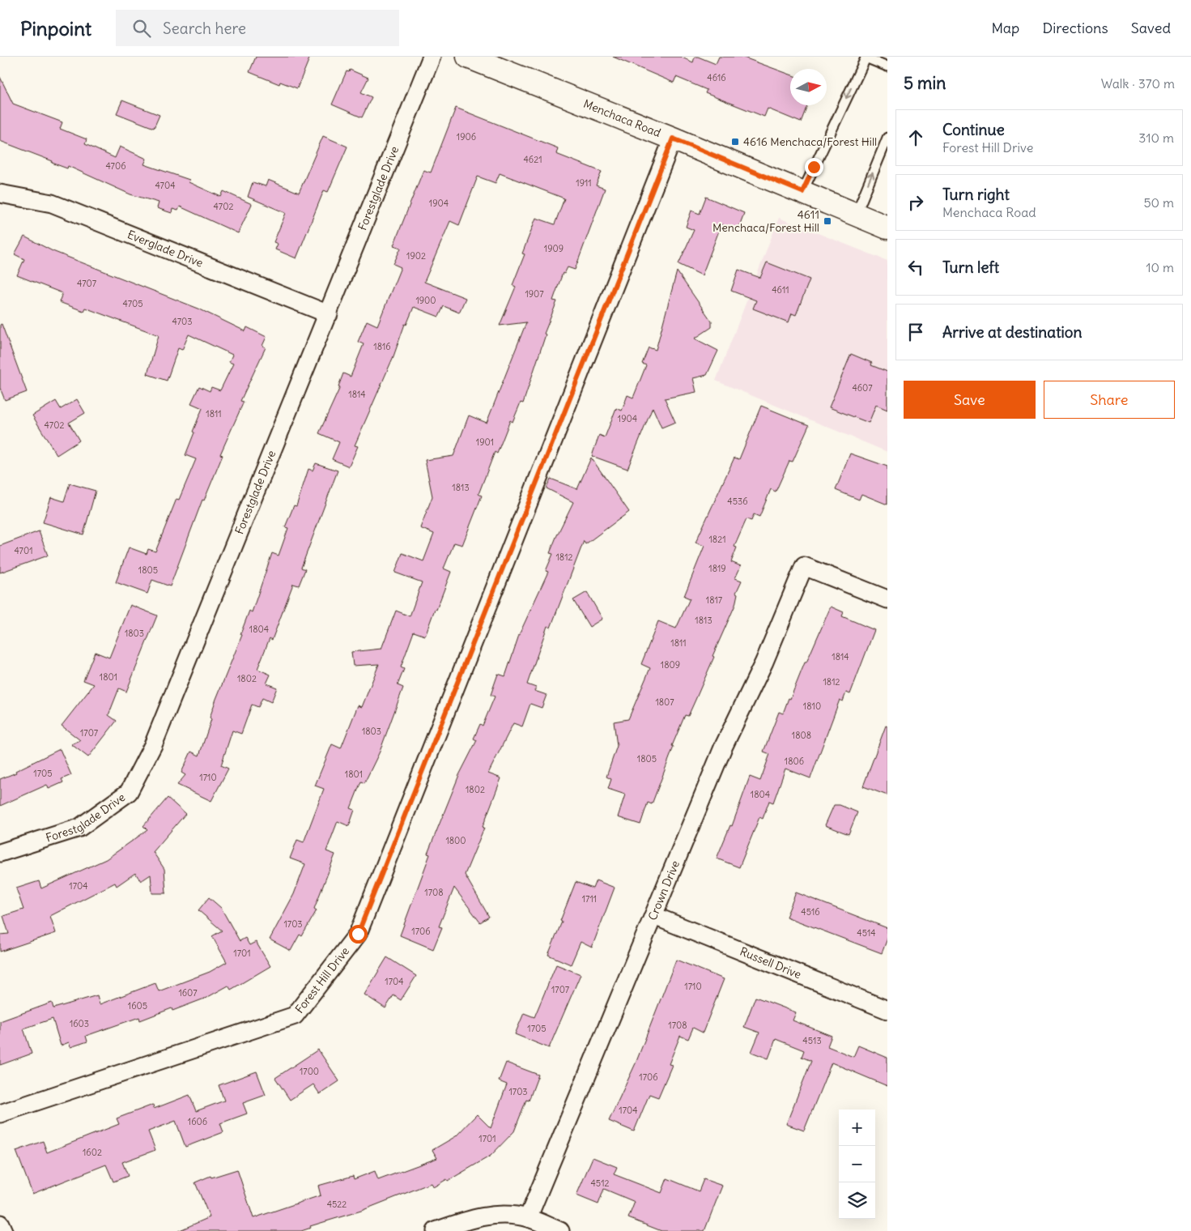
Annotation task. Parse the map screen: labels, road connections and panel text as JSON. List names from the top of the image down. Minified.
{"streets":{"main road":["Menchaca Road"],"street":["Forestglade Drive","Everglade Drive","Crown Drive","Russell Drive","Forest Hill Drive"]},"crossings":[["Menchaca Road","Forest Hill Drive"],["Forestglade Drive","Everglade Drive"],["Crown Drive","Russell Drive"]],"places":{"transit":["4616 Menchaca/Forest Hill","4611 Menchaca/Forest Hill"]},"house_numbers":["4616","1906","4621","4706","1911","4704","1904","4702","1909","1902","4707","4611","1907","1900","4705","4703","1816","4607","1814","1811","1904","4702","1901","1813","4536","1821","4701","1812","1819","1805","1817","1813","1804","1803","1811","1814","1809","1801","1802","1812","1807","1810","1803","1707","1808","1805","1806","1705","1801","1710","1802","1804","1800","1704","1708","1711","4516","1703","1706","4514","1701","1704","1710","1707","1607","1605","1603","1708","1705","4513","1700","1706","1703","1704","1606","1701","1602","4512","4522"],"north":"right","page":{"header":"Pinpoint","search":"Search here","nav":["Map","Directions","Saved"],"heading":["5 min","Walk · 370 m"],"list":[["Continue","Forest Hill Drive","310 m"],["Turn right","Menchaca Road","50 m"],["Turn left","10 m"],"Arrive at destination"],"buttons":["Save","Share"],"map_buttons":["+","−"]}}
